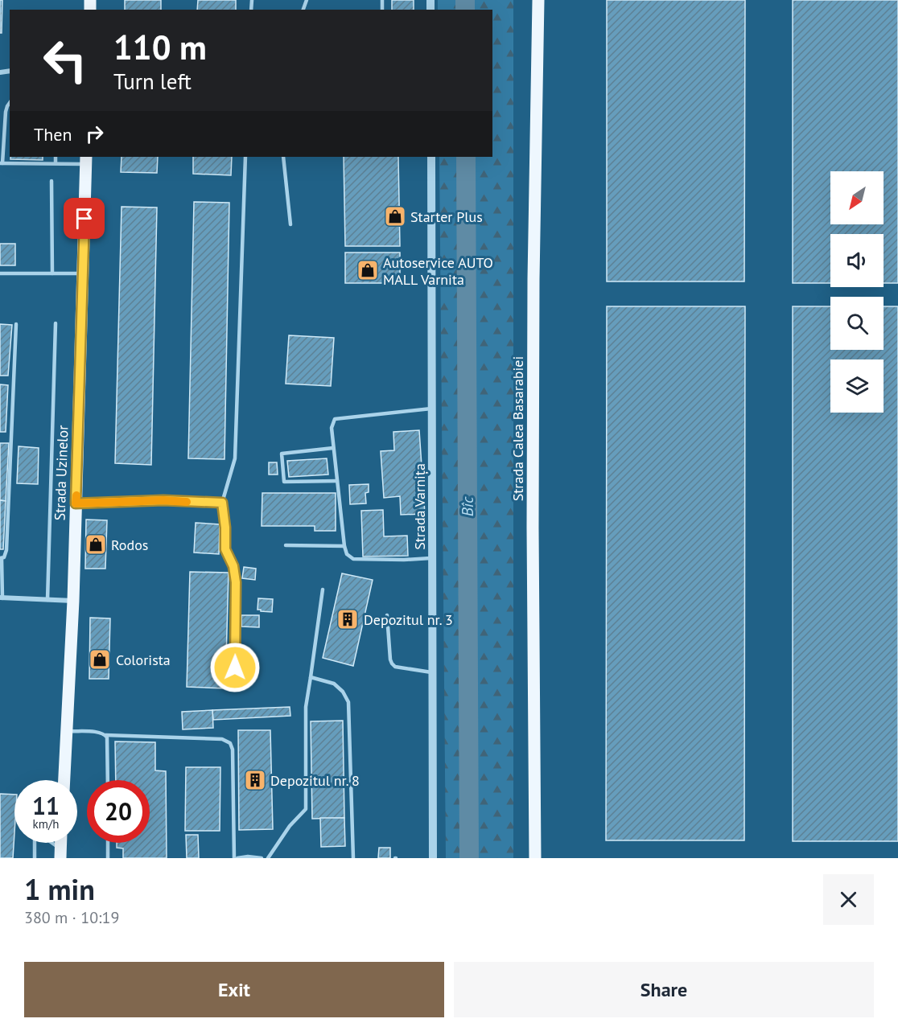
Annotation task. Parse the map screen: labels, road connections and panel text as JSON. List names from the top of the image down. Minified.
{"streets":{"main road":["Strada Calea Basarabiei","Strada Uzinelor"],"street":["Strada Varnița"]},"water":["Bîc"],"places":{"shop":["Starter Plus","Autoservice AUTO MALL Varnita","Rodos","Colorista"],"building":["Depozitul nr. 3","Depozitul nr. 8"]},"north":"bottom left","page":{"turn":["110 m","Turn left"],"then":"Then","speed":"11 km/h","limit":"20","heading":["1 min","380 m · 10:19"],"buttons":["Exit","Share"]}}
